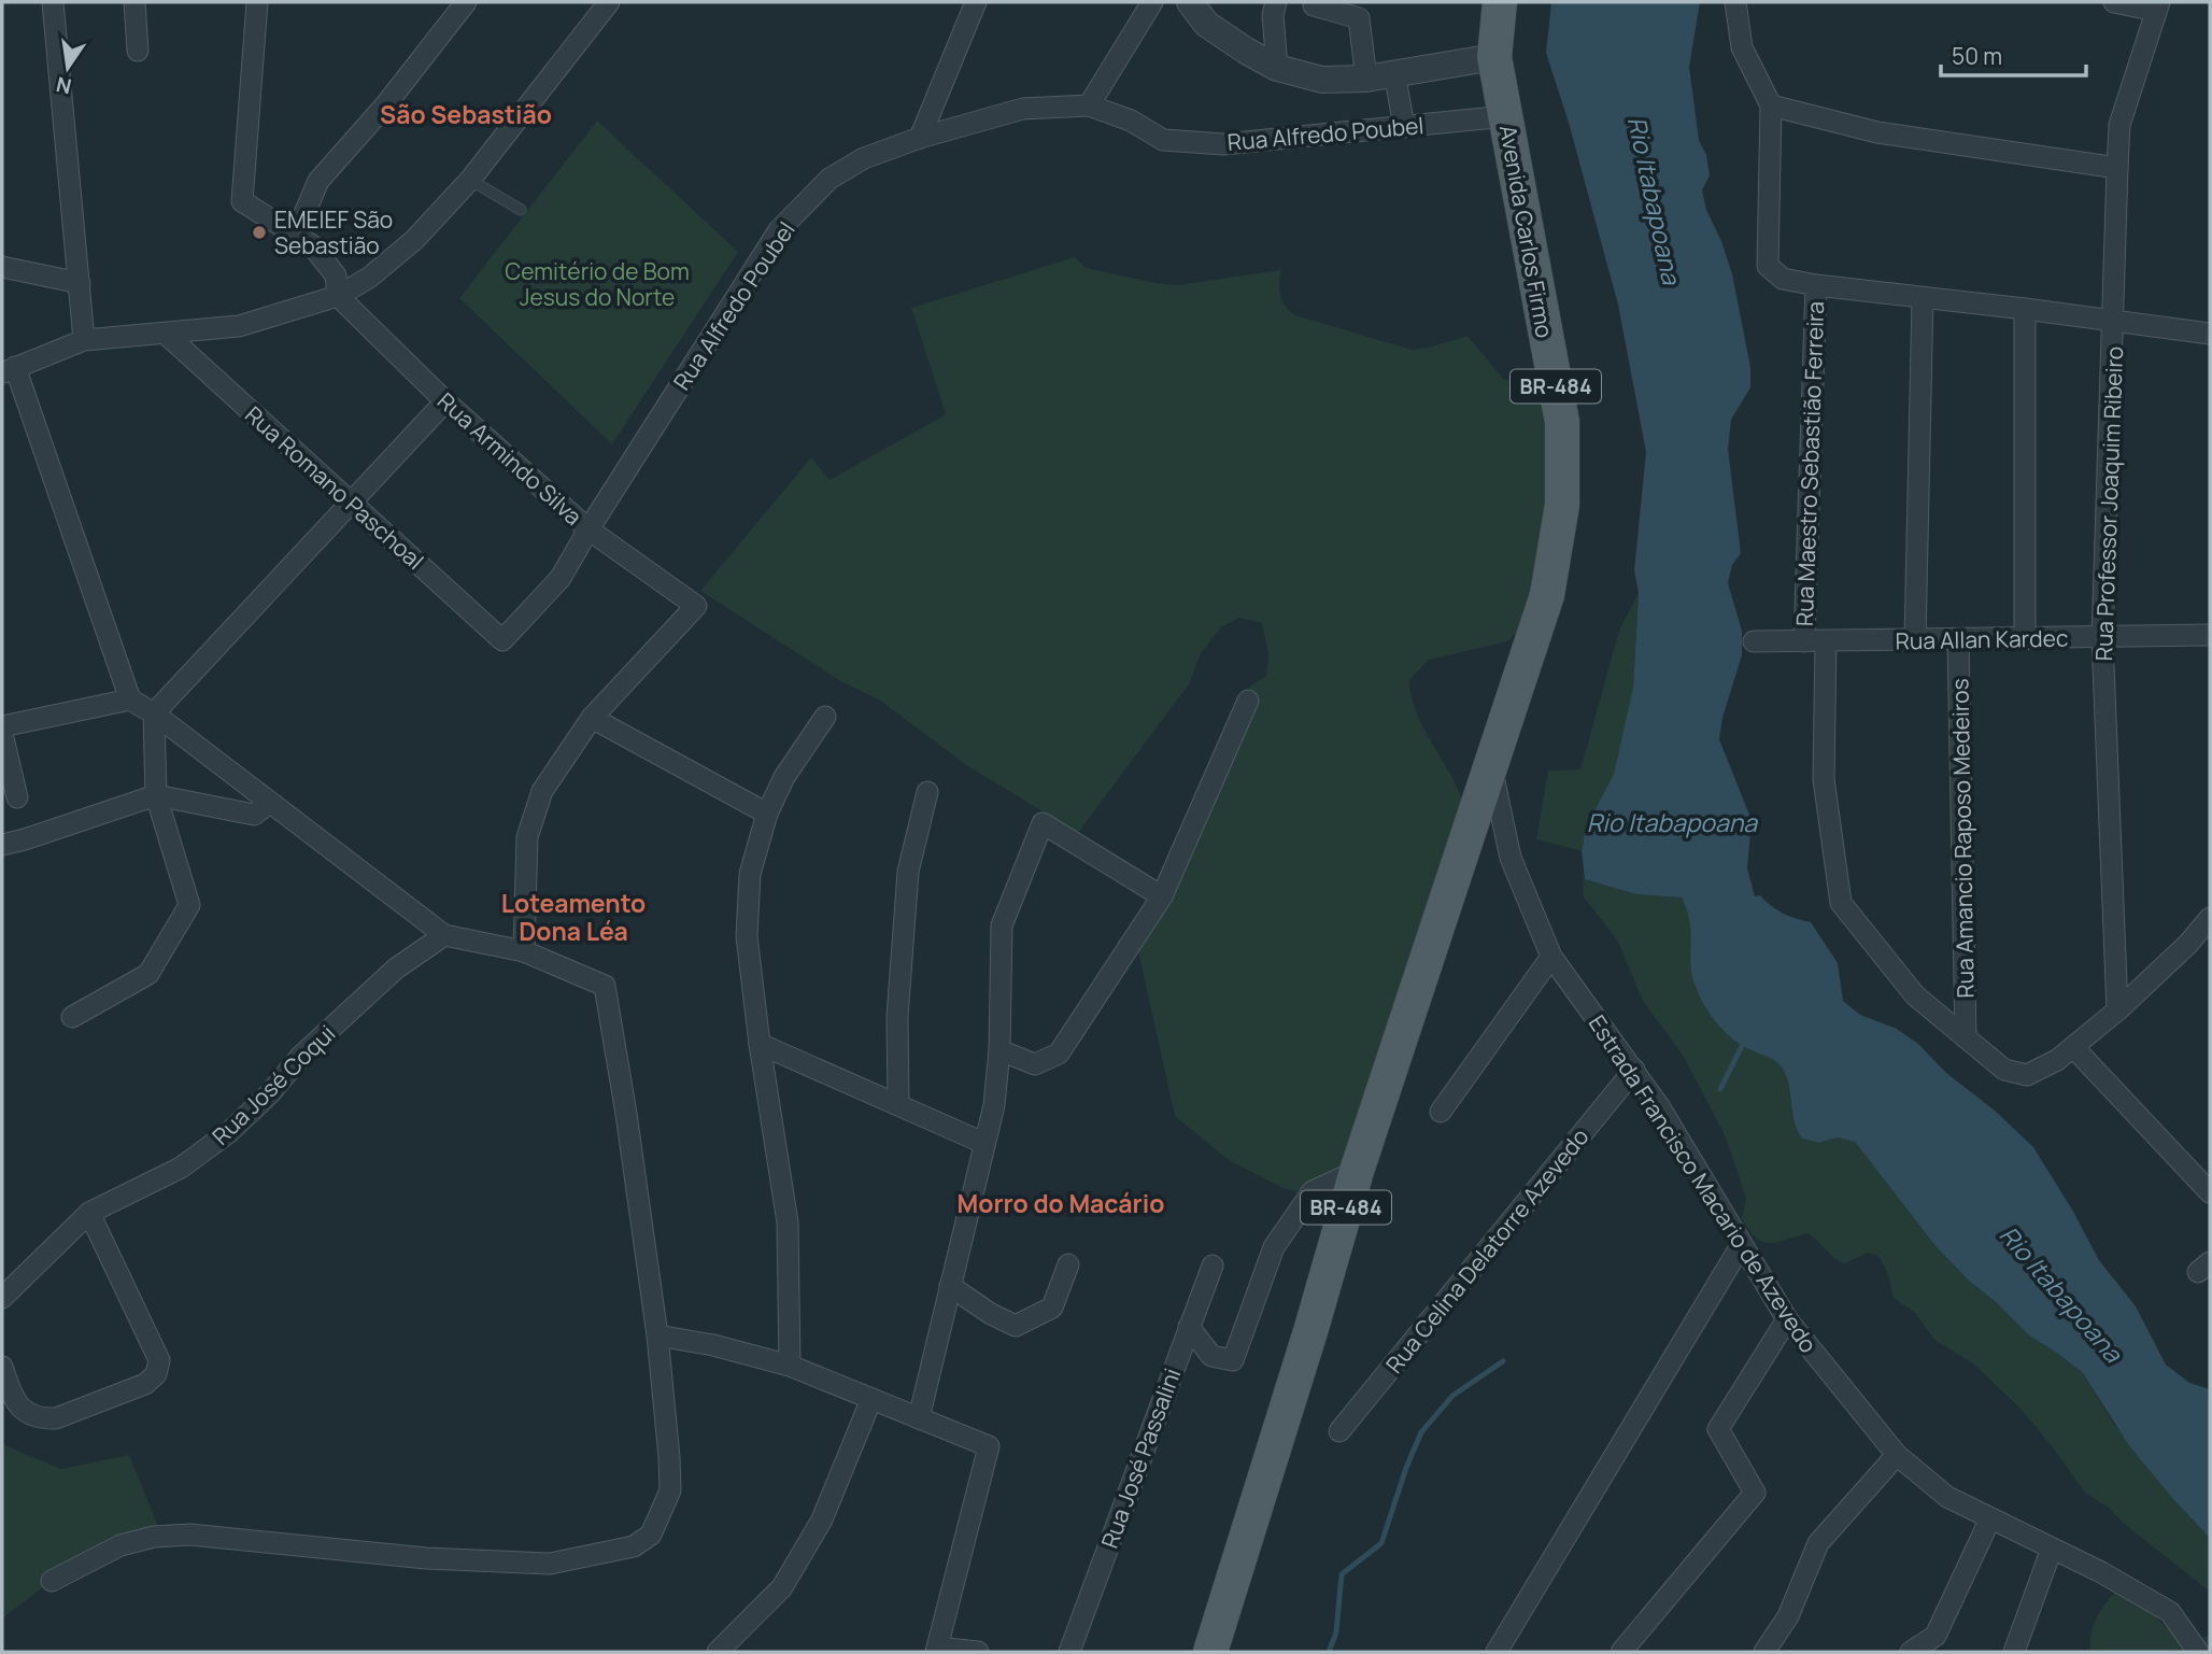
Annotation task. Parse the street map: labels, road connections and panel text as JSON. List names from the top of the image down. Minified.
{"streets":{"main road":["Avenida Carlos Firmo","BR-484"],"street":["Rua Alfredo Poubel","Rua Armindo Silva","Rua Maestro Sebastião Ferreira","Rua Romano Paschoal","Rua Professor Joaquim Ribeiro","Rua Allan Kardec","Rua Amancio Raposo Medeiros","Rua José Coqui","Estrada Francisco Macario de Azevedo","Rua Celina Delatorre Azevedo","Rua José Passalini"]},"crossings":[["Rua Alfredo Poubel","Avenida Carlos Firmo"],["Rua Alfredo Poubel","Rua Armindo Silva"],["Rua Alfredo Poubel","Rua Romano Paschoal"],["Avenida Carlos Firmo","BR-484"],["Avenida Carlos Firmo","Estrada Francisco Macario de Azevedo"],["BR-484","Estrada Francisco Macario de Azevedo"],["Rua Maestro Sebastião Ferreira","Rua Professor Joaquim Ribeiro"],["Rua Maestro Sebastião Ferreira","Rua Allan Kardec"],["Rua Maestro Sebastião Ferreira","Rua Amancio Raposo Medeiros"],["Rua Professor Joaquim Ribeiro","Rua Allan Kardec"],["Rua Allan Kardec","Rua Amancio Raposo Medeiros"],["Estrada Francisco Macario de Azevedo","Rua Celina Delatorre Azevedo"]],"districts":["São Sebastião","Loteamento Dona Léa","Morro do Macário"],"water":["Rio Itabapoana"],"parks":["Cemitério de Bom Jesus do Norte"],"places":["EMEIEF São Sebastião"],"scale_bar":"50 m","north":"bottom"}
